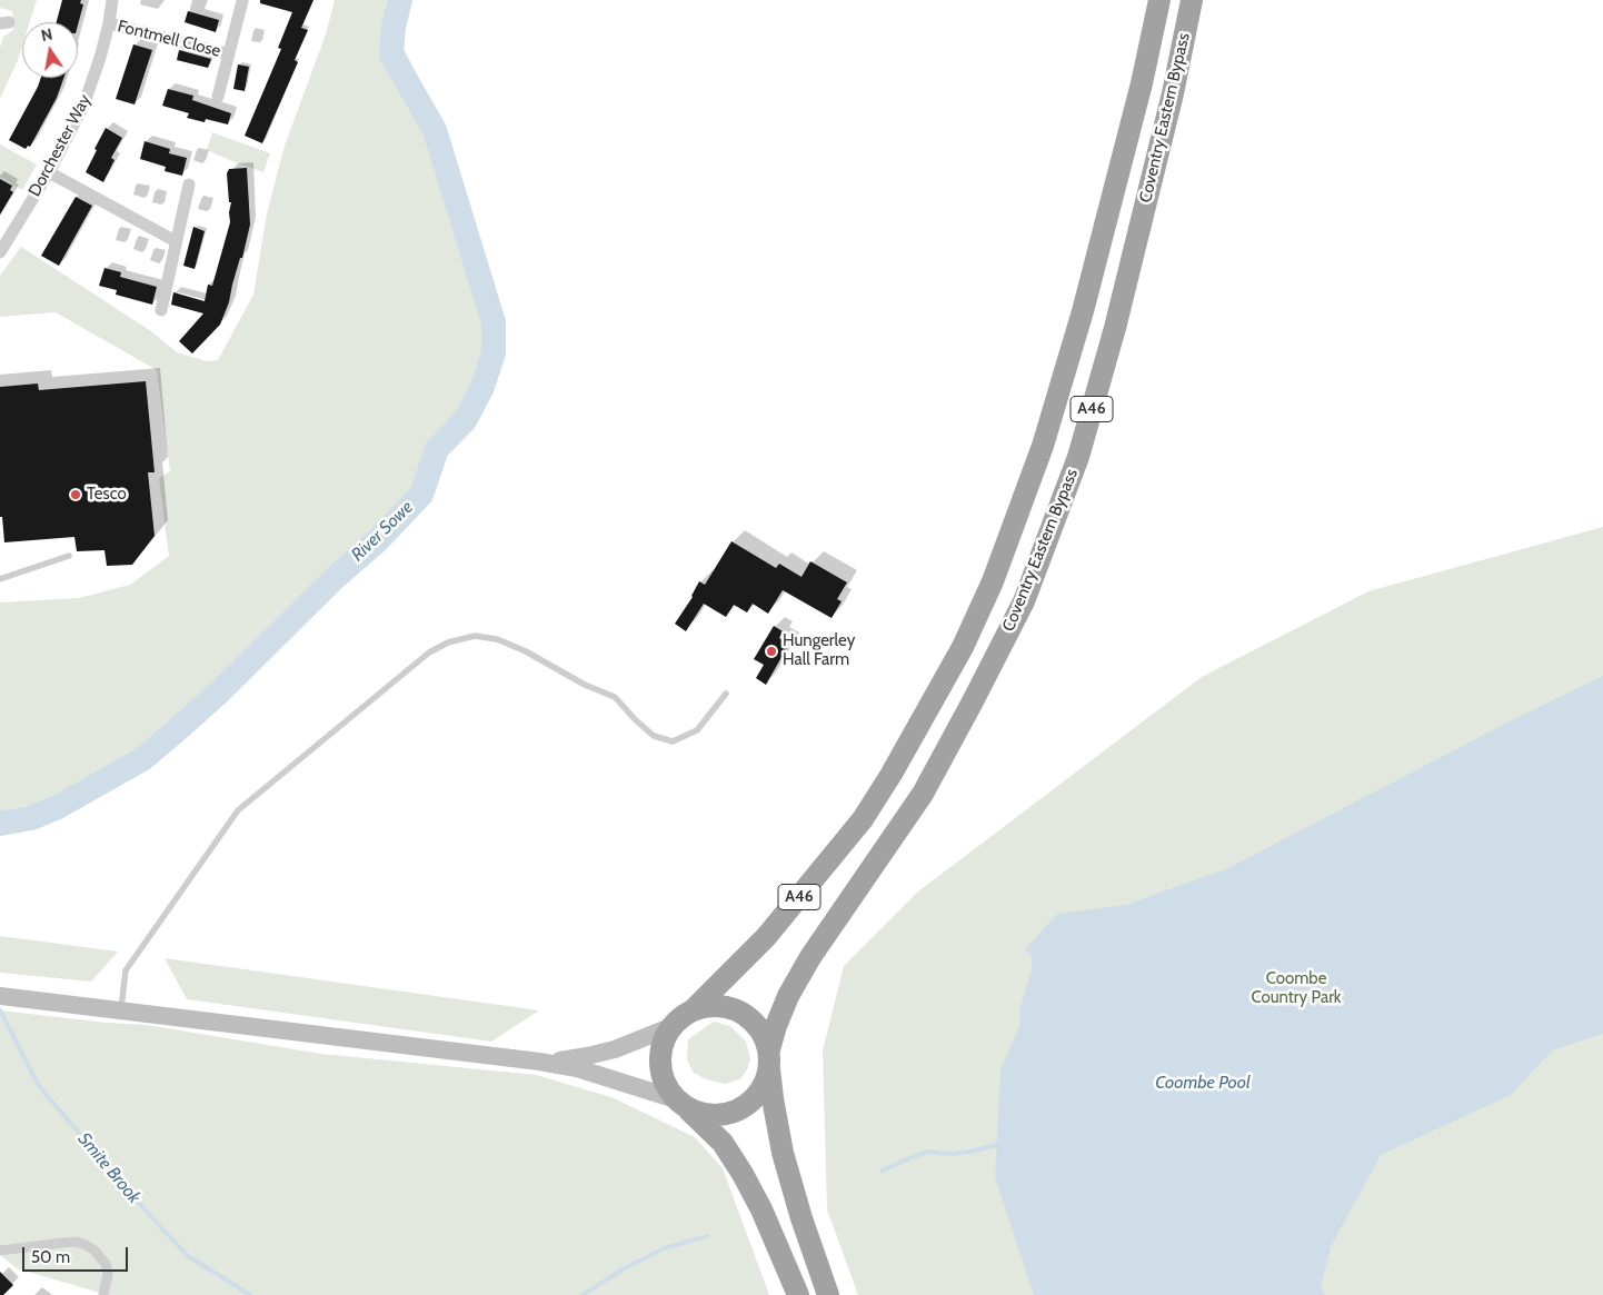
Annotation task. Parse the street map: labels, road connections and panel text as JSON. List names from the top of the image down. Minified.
{"streets":{"highway":["Coventry Eastern Bypass","A46"],"street":["Fontmell Close","Dorchester Way"]},"crossings":[["Fontmell Close","Dorchester Way"]],"water":["River Sowe","Coombe Pool","Smite Brook"],"parks":["Coombe Country Park"],"places":["Tesco","Hungerley Hall Farm"],"scale_bar":"50 m","north":"top"}
